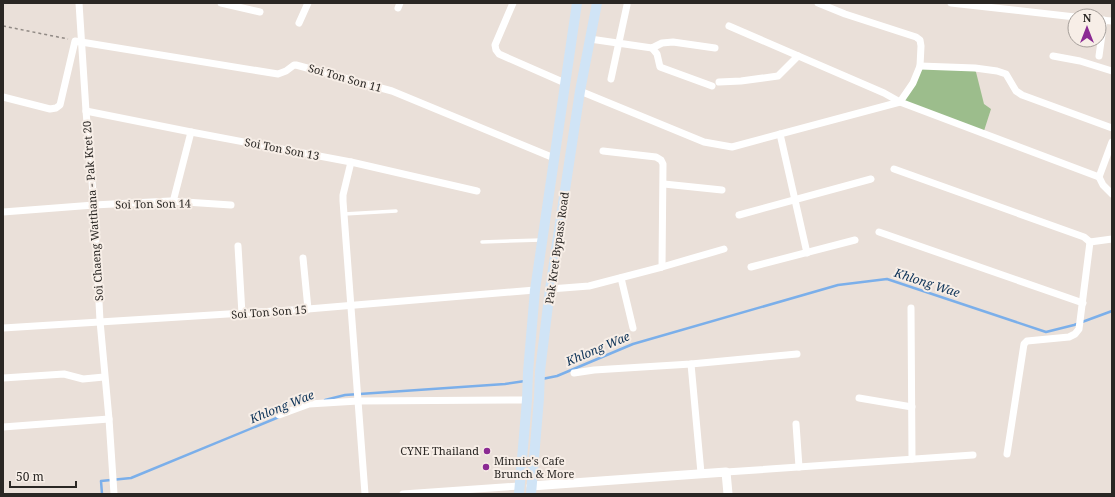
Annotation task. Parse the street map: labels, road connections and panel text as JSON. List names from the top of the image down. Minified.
{"streets":{"main road":["Pak Kret Bypass Road"],"street":["Soi Ton Son 11","Soi Ton Son 13","Soi Ton Son 14","Soi Chaeng Watthana - Pak Kret 20","Soi Ton Son 15"]},"crossings":[["Soi Ton Son 11","Soi Chaeng Watthana - Pak Kret 20"],["Soi Ton Son 11","Pak Kret Bypass Road"],["Soi Ton Son 13","Soi Chaeng Watthana - Pak Kret 20"],["Soi Ton Son 14","Soi Chaeng Watthana - Pak Kret 20"],["Soi Chaeng Watthana - Pak Kret 20","Soi Ton Son 15"],["Pak Kret Bypass Road","Soi Ton Son 15"]],"water":["Khlong Wae"],"places":["CYNE Thailand","Minnie's Cafe Brunch & More"],"scale_bar":"50 m","north":"top"}
